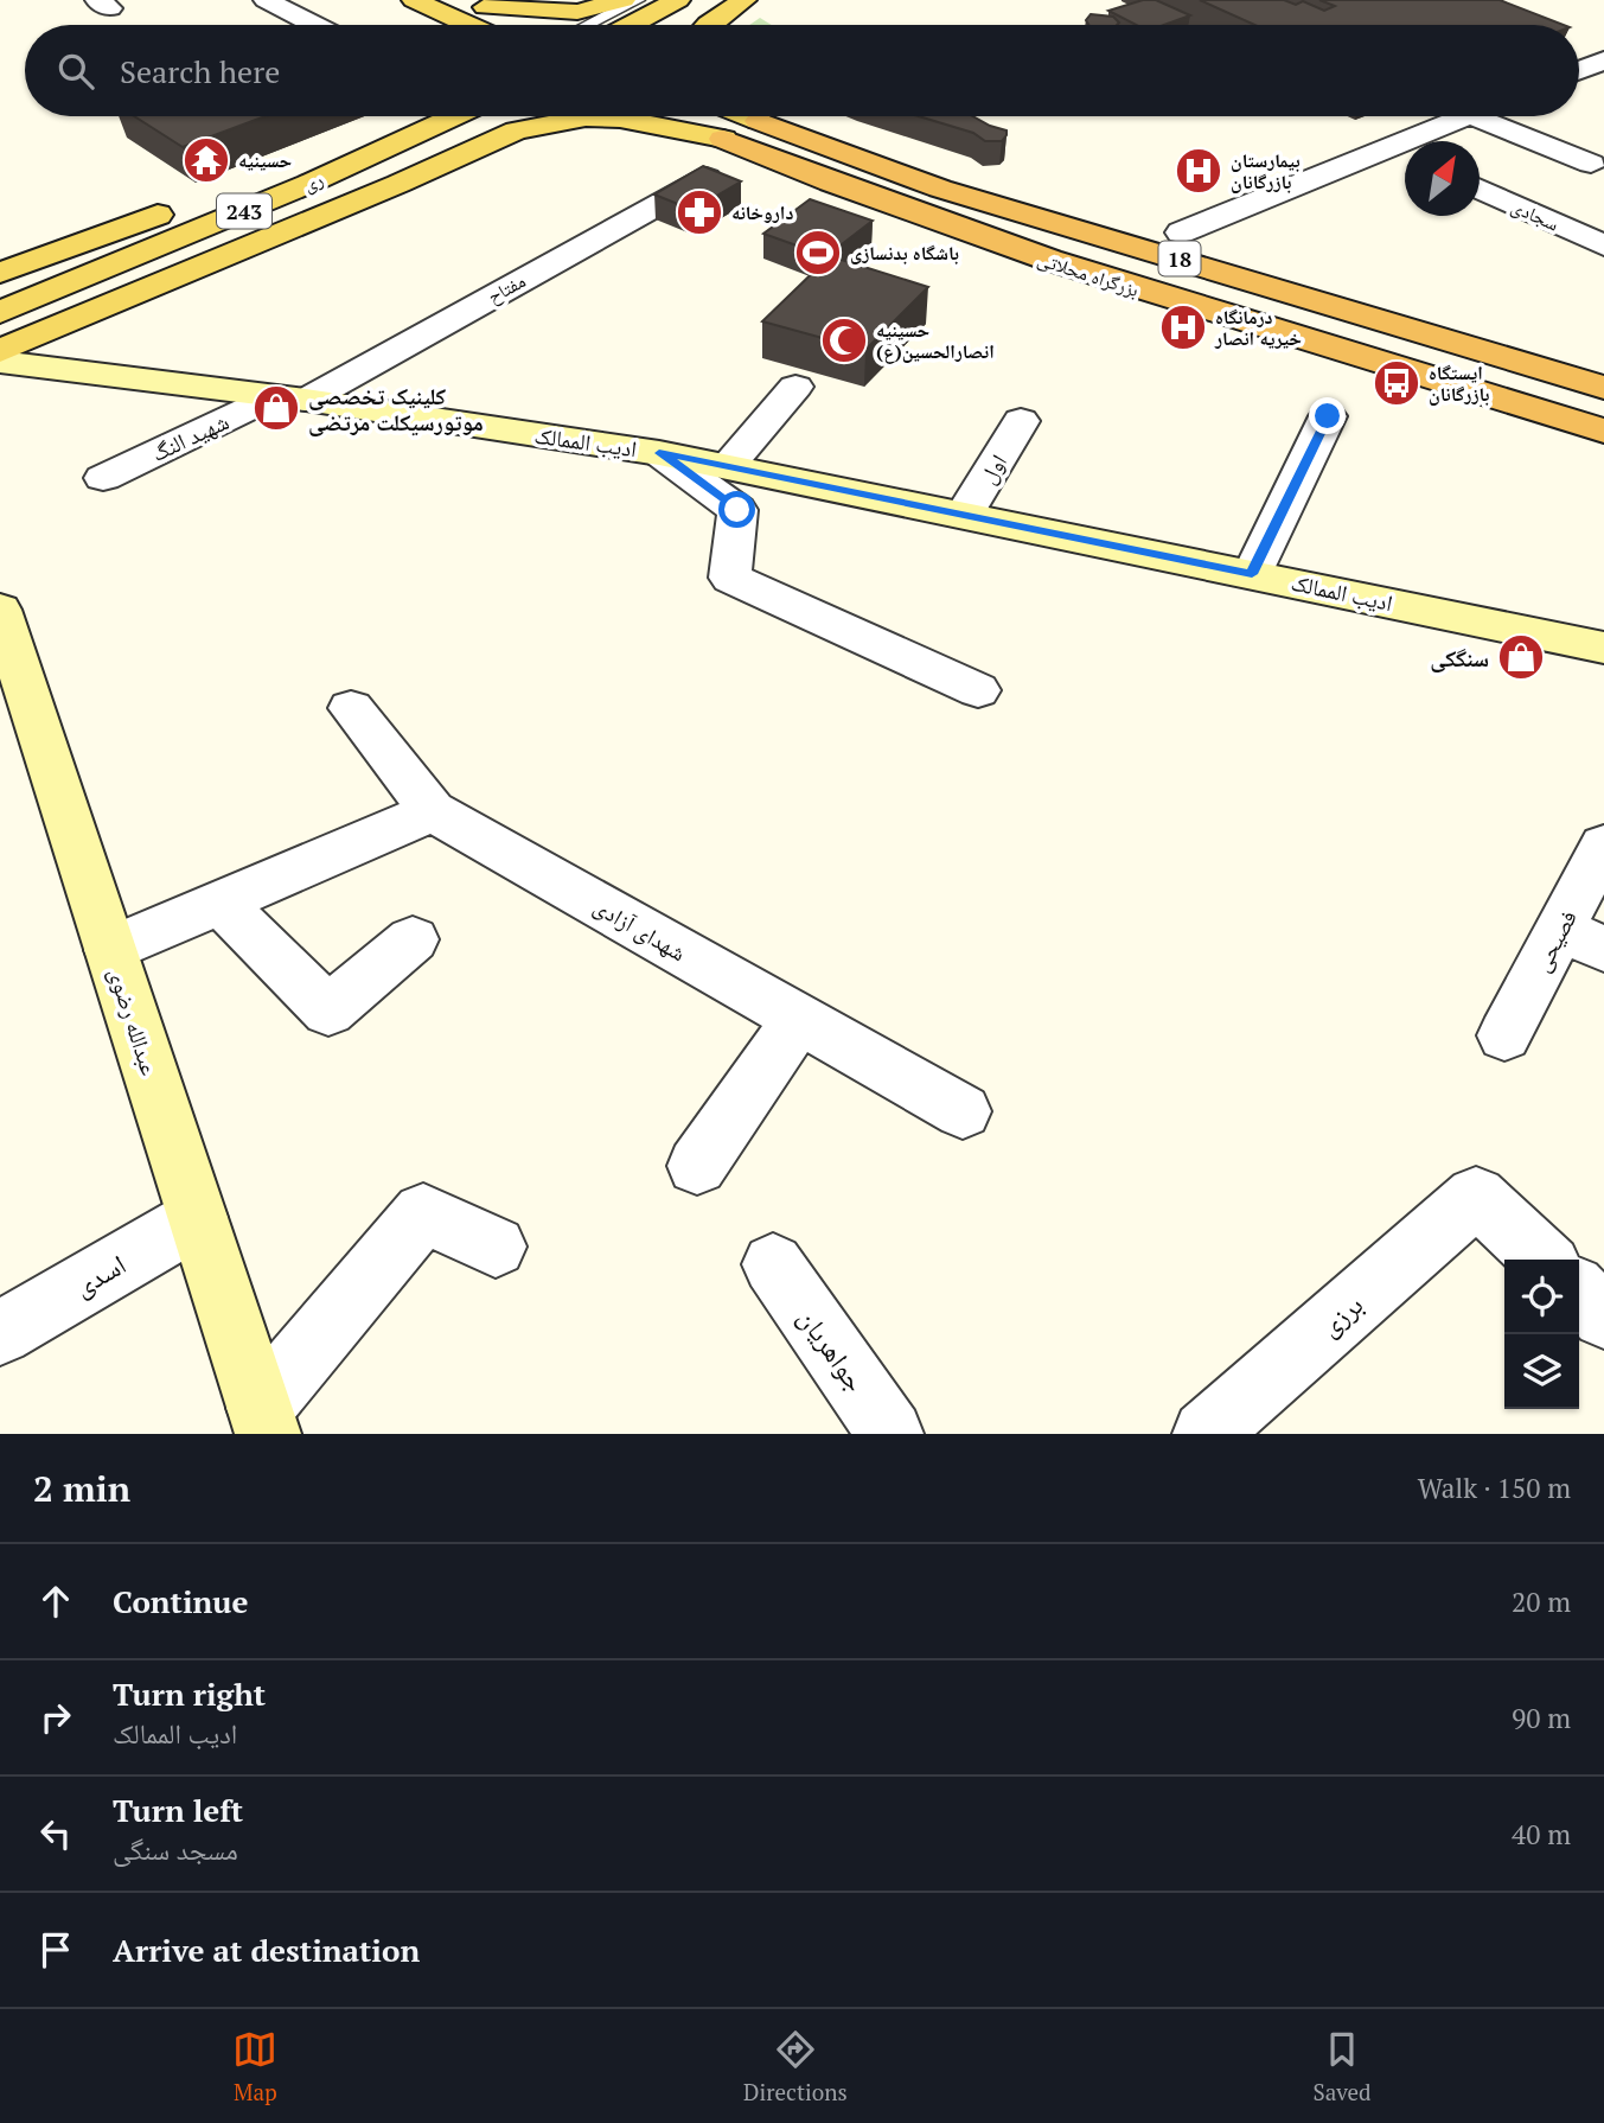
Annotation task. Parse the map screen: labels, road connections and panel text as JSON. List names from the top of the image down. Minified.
{"streets":{"highway":["18","بزرگراه محلاتی"],"main road":["ری","243","ادیب الممالک","عبدالله رضوی"],"street":["سجادی","مفتاح","شهید النگ","اول","شهدای آزادی","فصیحی","اسدی","برزی","جواهریان"]},"crossings":[["مفتاح","شهید النگ"],["مفتاح","ادیب الممالک"],["شهید النگ","ادیب الممالک"],["ادیب الممالک","اول"],["عبدالله رضوی","اسدی"]],"places":{"temple":["حسینیه"],"hospital":["بیمارستان بازرگانان","درمانگاه خیریه انصار"],"pharmacy":["داروخانه"],"sports":["باشگاه بدنسازی"],"mosque":["حسینیه انصارالحسین(ع)"],"bus stop":["ایستگاه بازرگانان"],"shop":["کلینیک تخصصی موتورسیکلت مرتضی","سنگکی"]},"north":"top right","page":{"search":"Search here","heading":["2 min","Walk · 150 m"],"list":[["Continue","20 m"],["Turn right","ادیب الممالک","90 m"],["Turn left","مسجد سنگی","40 m"],"Arrive at destination"],"nav":["Map","Directions","Saved"]}}
